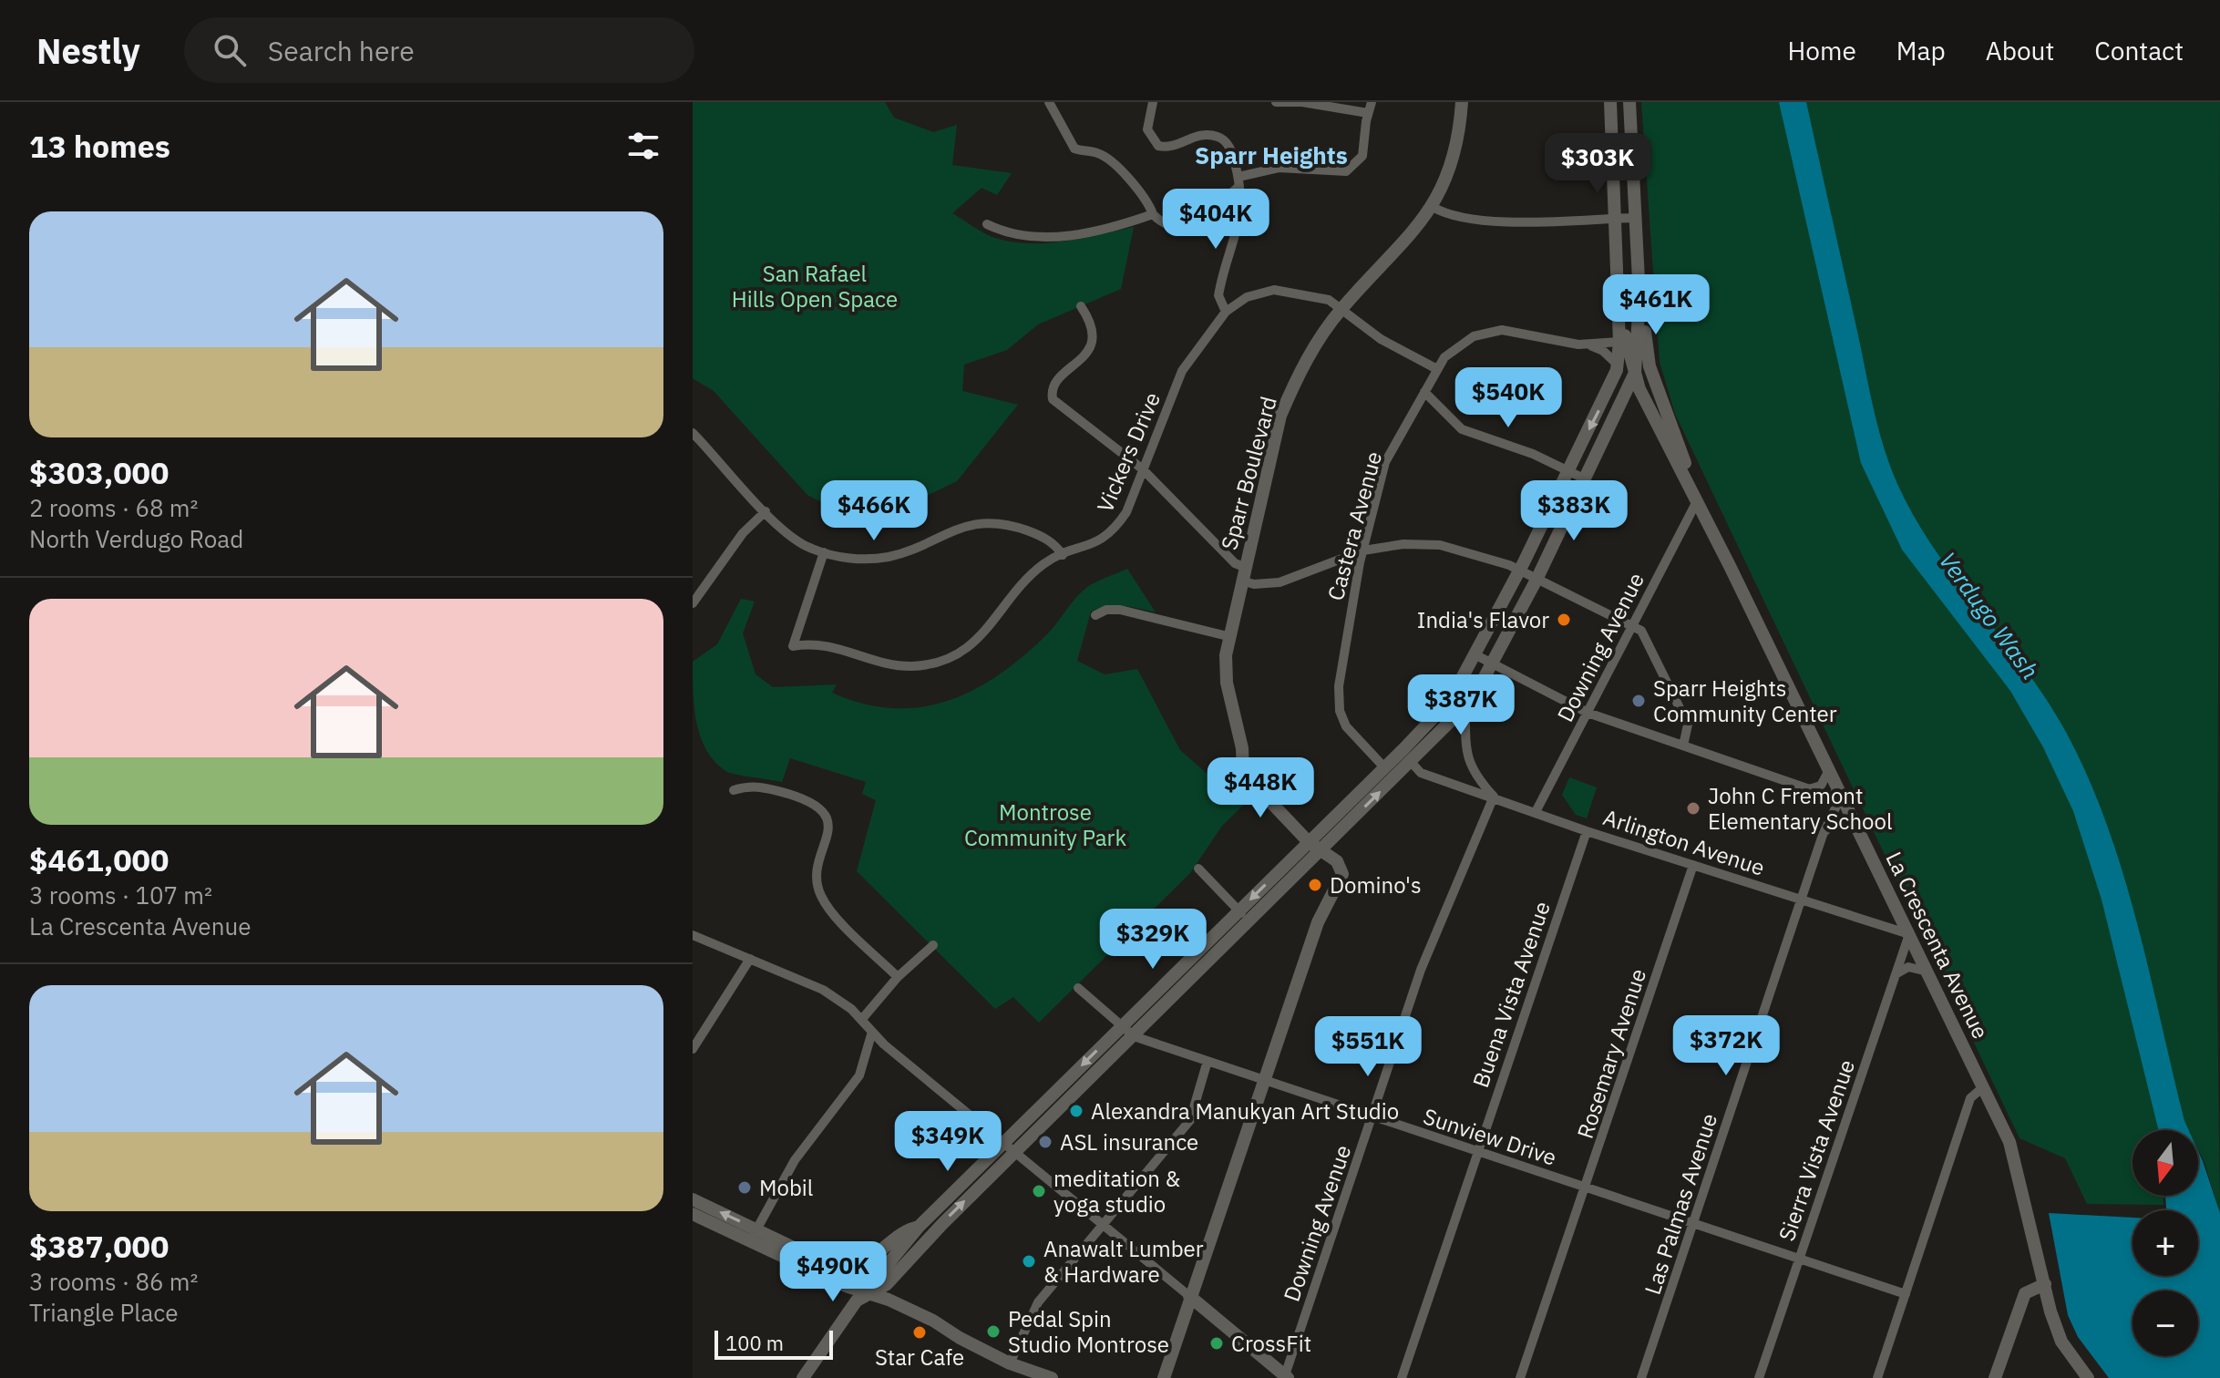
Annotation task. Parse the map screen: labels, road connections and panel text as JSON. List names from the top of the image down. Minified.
{"streets":{"main road":["Sparr Boulevard","La Crescenta Avenue"],"street":["Vickers Drive","Castera Avenue","Downing Avenue","Arlington Avenue","Buena Vista Avenue","Rosemary Avenue","Sunview Drive","Sierra Vista Avenue","Las Palmas Avenue"]},"crossings":[["Vickers Drive","Sparr Boulevard"],["Vickers Drive","Castera Avenue"],["Downing Avenue","Arlington Avenue"],["Downing Avenue","La Crescenta Avenue"],["Downing Avenue","Sunview Drive"],["Arlington Avenue","La Crescenta Avenue"],["Arlington Avenue","Buena Vista Avenue"],["Arlington Avenue","Rosemary Avenue"],["Arlington Avenue","Sierra Vista Avenue"],["Arlington Avenue","Las Palmas Avenue"],["La Crescenta Avenue","Sierra Vista Avenue"],["La Crescenta Avenue","Las Palmas Avenue"],["Buena Vista Avenue","Sunview Drive"],["Rosemary Avenue","Sunview Drive"],["Sunview Drive","Sierra Vista Avenue"],["Sunview Drive","Las Palmas Avenue"]],"districts":["Sparr Heights"],"water":["Verdugo Wash"],"parks":["San Rafael Hills Open Space","Montrose Community Park"],"places":["India's Flavor","Sparr Heights Community Center","John C Fremont Elementary School","Domino's","Alexandra Manukyan Art Studio","ASL insurance","Mobil","meditation & yoga studio","Anawalt Lumber & Hardware","Pedal Spin Studio Montrose","Star Cafe","CrossFit"],"scale_bar":"100 m","north":"bottom","page":{"header":"Nestly","search":"Search here","nav":["Home","Map","About","Contact"],"heading":"13 homes","price":["$303K","$404K","$461K","$540K","$466K","$383K","$387K","$448K","$329K","$372K","$551K","$349K","$490K"],"list":[{"name":"$303,000","note":"2 rooms · 68 m² · North Verdugo Road"},{"name":"$461,000","note":"3 rooms · 107 m² · La Crescenta Avenue"},{"name":"$387,000","note":"3 rooms · 86 m² · Triangle Place"}],"map_buttons":["+","−"],"scale":"100 m"}}
